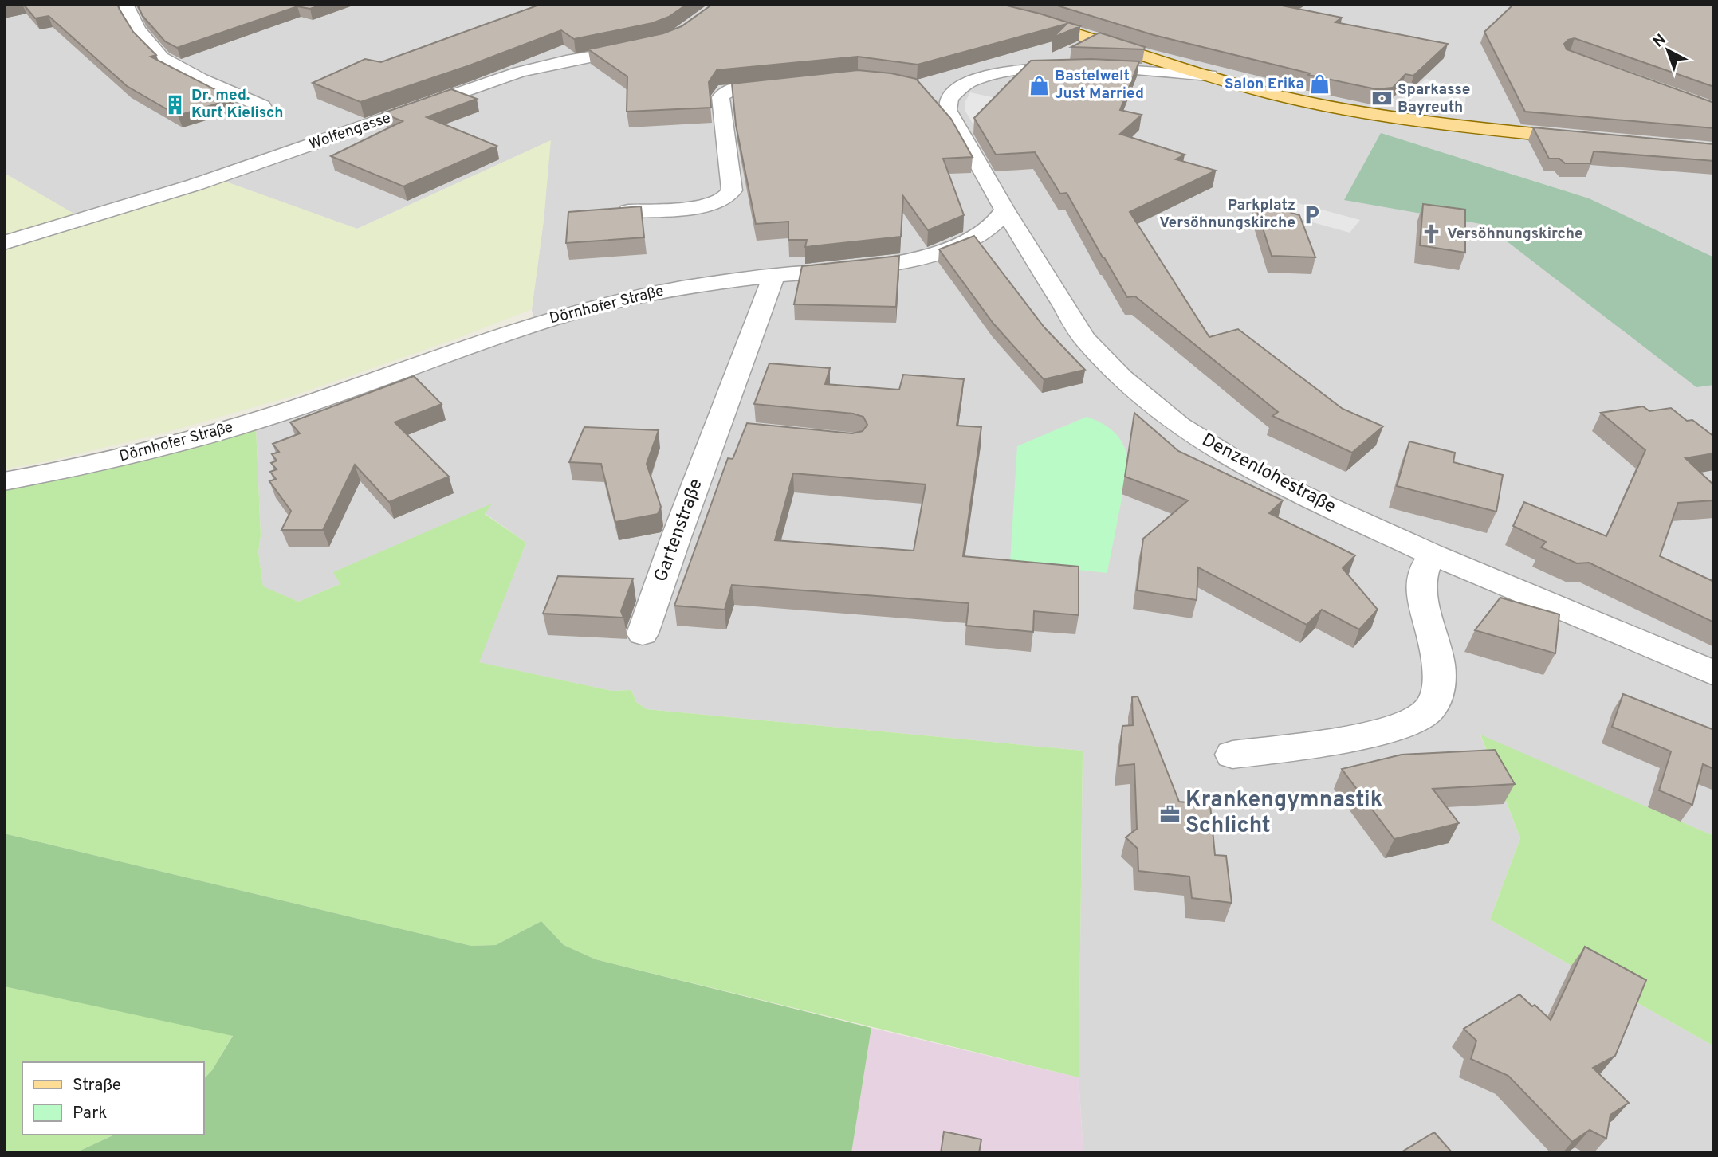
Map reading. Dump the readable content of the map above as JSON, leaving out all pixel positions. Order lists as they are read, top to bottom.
{
  "streets": {
    "street": [
      "Wolfengasse",
      "Dörnhofer Straße",
      "Denzenlohestraße",
      "Gartenstraße"
    ]
  },
  "crossings": [
    ["Dörnhofer Straße", "Denzenlohestraße"],
    ["Dörnhofer Straße", "Gartenstraße"]
  ],
  "places": {
    "shop": ["Salon Erika", "Bastelwelt Just Married"],
    "bank": ["Sparkasse Bayreuth"],
    "building": ["Dr. med. Kurt Kielisch"],
    "parking": ["Parkplatz Versöhnungskirche"],
    "church": ["Versöhnungskirche"],
    "office": ["Krankengymnastik Schlicht"]
  },
  "legend": ["Straße", "Park"],
  "north": "top left"
}
